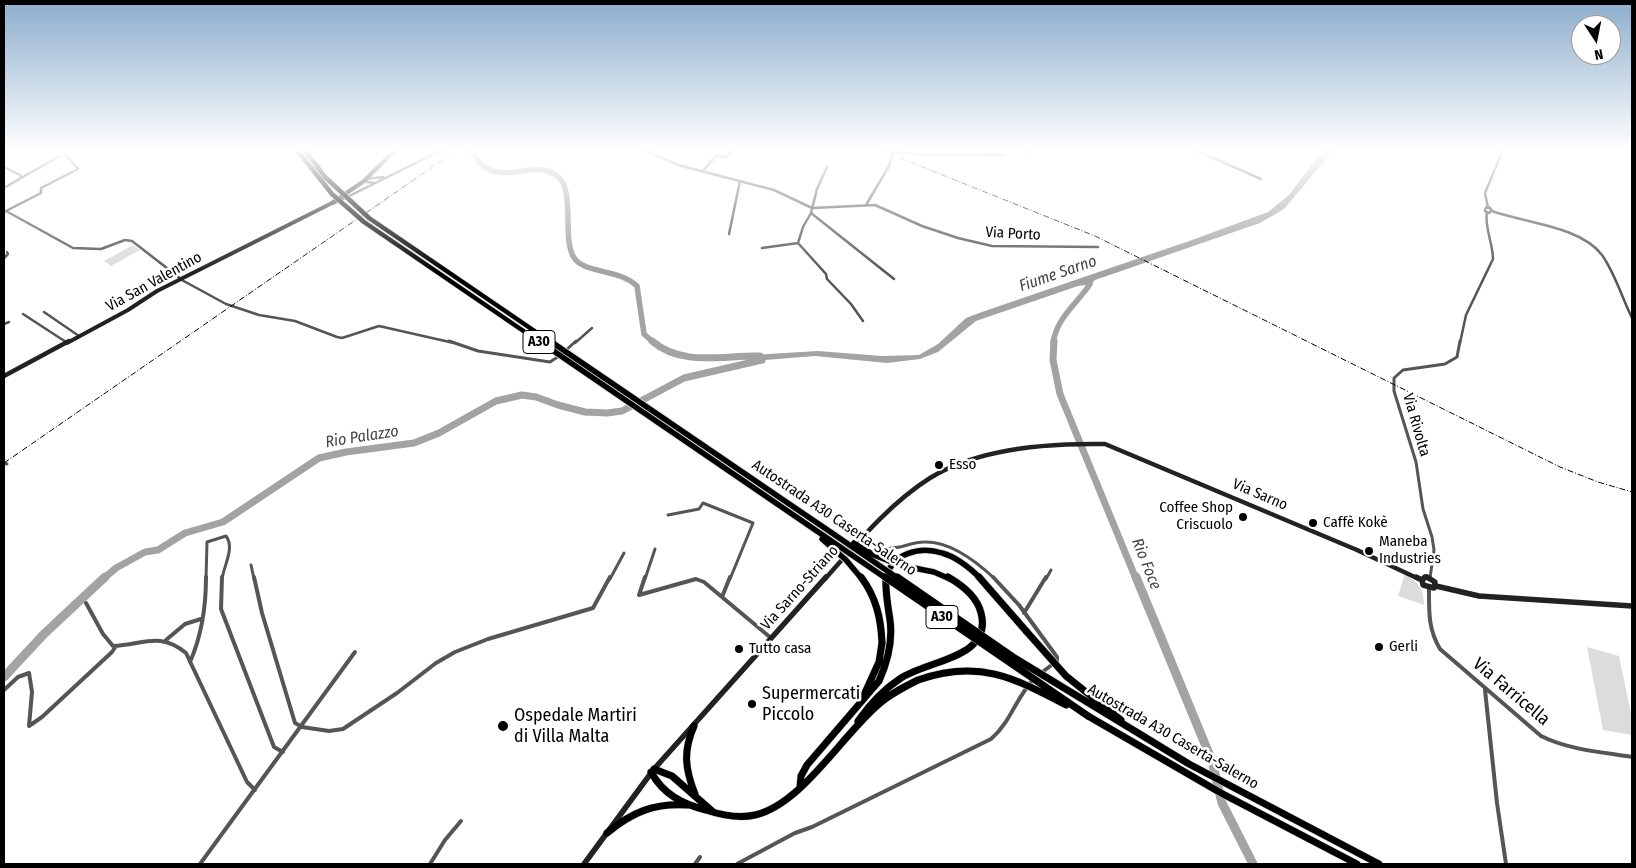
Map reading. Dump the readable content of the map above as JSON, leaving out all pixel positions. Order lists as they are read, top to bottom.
{
  "streets": {
    "highway": ["A30", "Autostrada A30 Caserta-Salerno"],
    "main road": ["Via San Valentino", "Via Sarno", "Via Sarno-Striano"],
    "street": ["Via Porto", "Via Rivolta", "Via Farricella"]
  },
  "crossings": [
    ["Via Sarno", "Via Sarno-Striano"]
  ],
  "water": ["Fiume Sarno", "Rio Palazzo", "Rio Foce"],
  "places": [
    "Esso",
    "Coffee Shop Criscuolo",
    "Caffè Kokè",
    "Maneba Industries",
    "Gerli",
    "Tutto casa",
    "Supermercati Piccolo",
    "Ospedale Martiri di Villa Malta"
  ],
  "north": "bottom"
}
